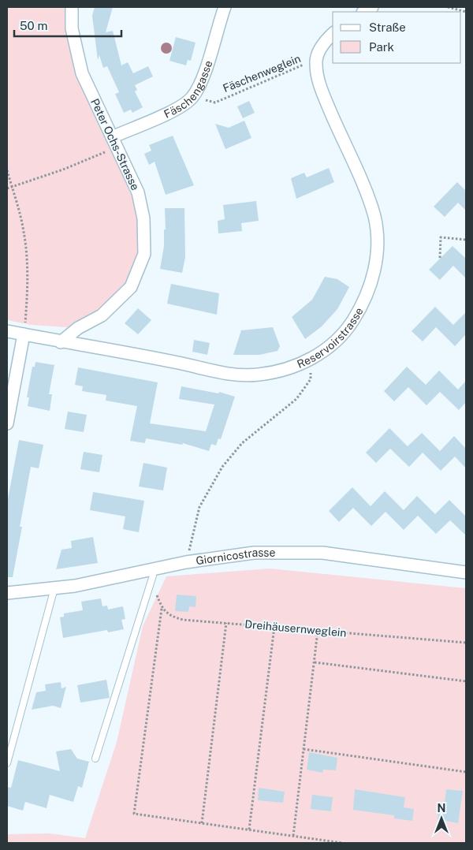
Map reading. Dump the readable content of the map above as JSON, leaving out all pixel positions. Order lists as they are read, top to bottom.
{
  "streets": {
    "street": [
      "Fäschengasse",
      "Peter Ochs-Strasse",
      "Reservoirstrasse",
      "Giornicostrasse"
    ],
    "path": ["Fäschenweglein", "Dreihäusernweglein"]
  },
  "crossings": [
    ["Fäschenweglein", "Fäschengasse"],
    ["Fäschenweglein", "Reservoirstrasse"],
    ["Fäschengasse", "Peter Ochs-Strasse"],
    ["Peter Ochs-Strasse", "Reservoirstrasse"]
  ],
  "legend": ["Straße", "Park"],
  "scale_bar": "50 m",
  "north": "top"
}
